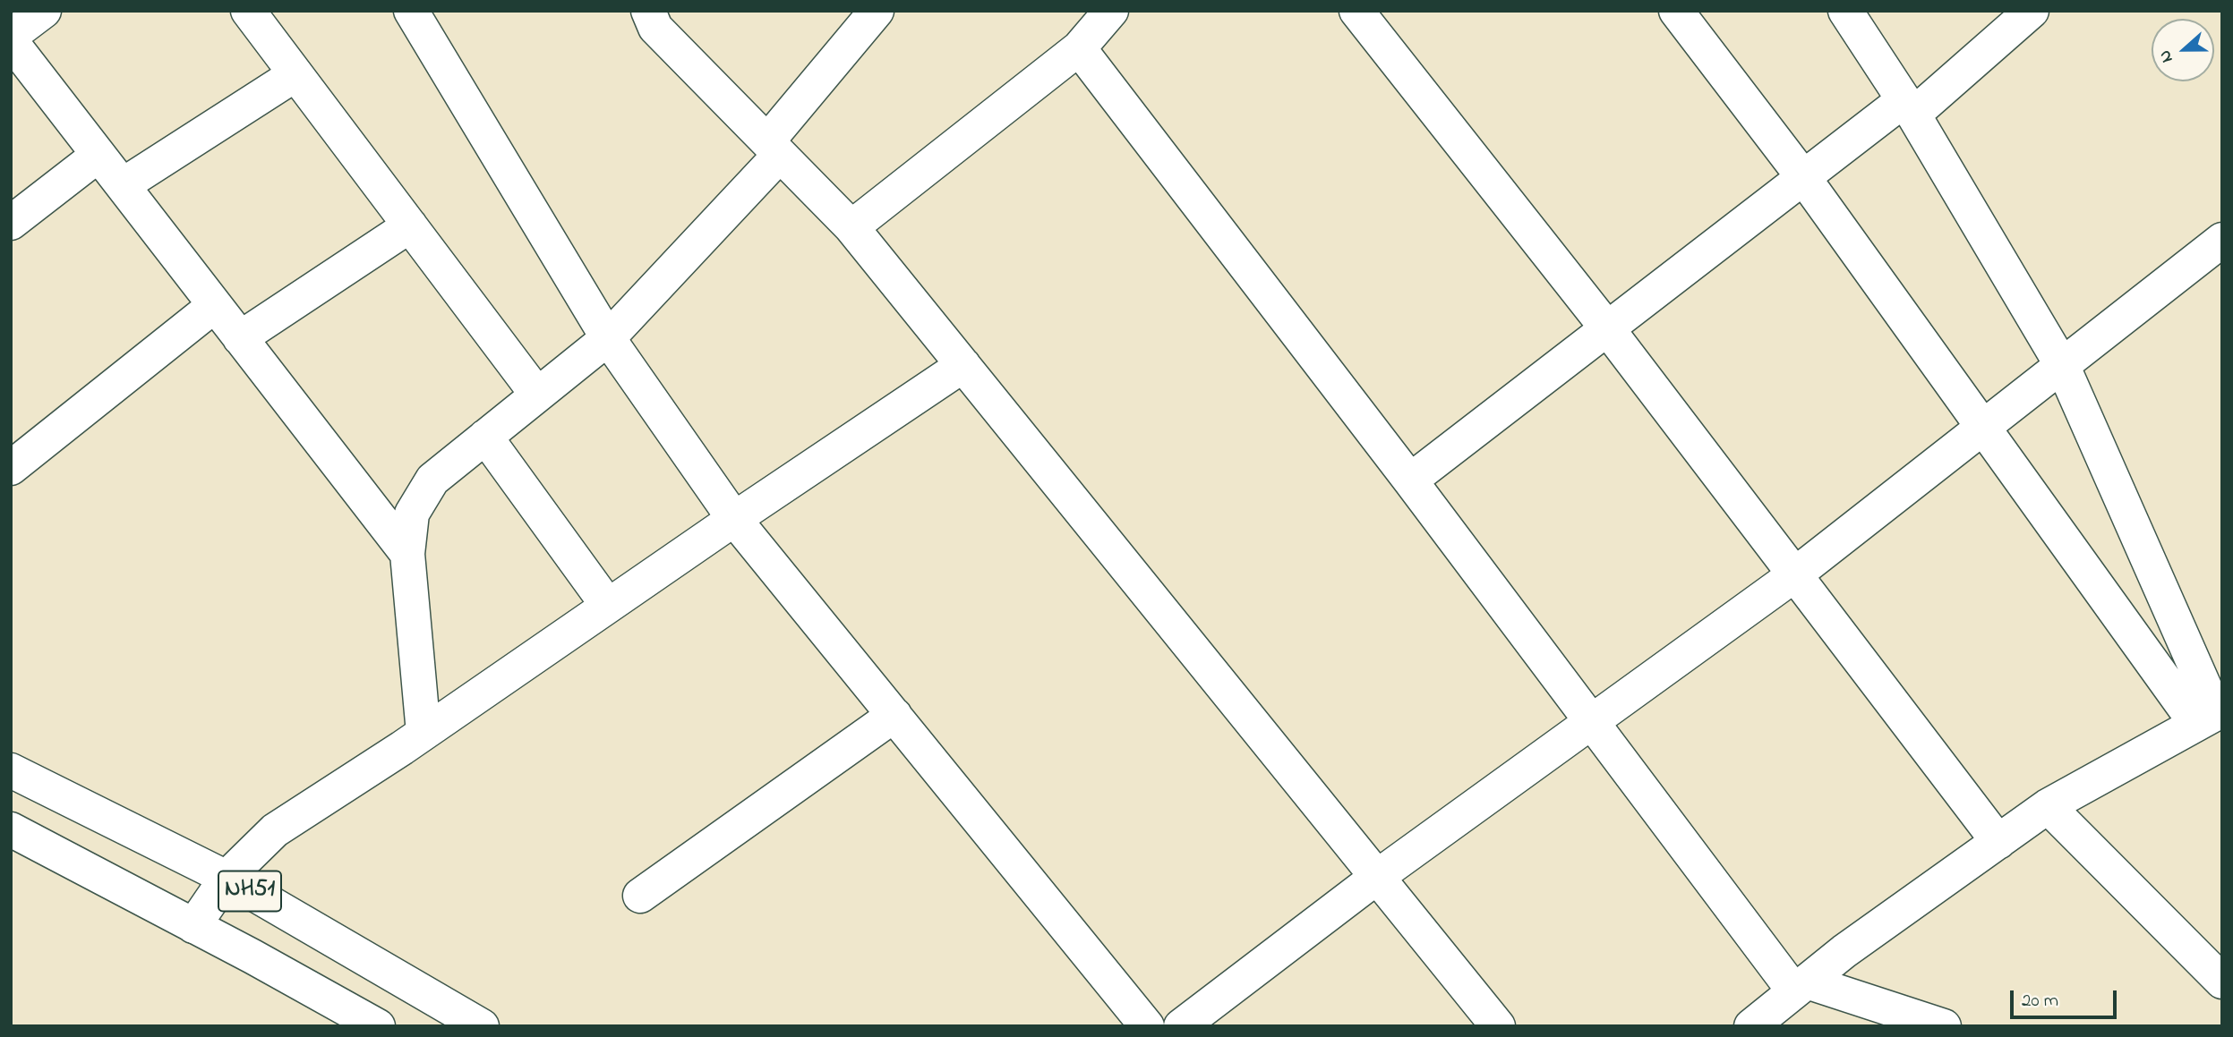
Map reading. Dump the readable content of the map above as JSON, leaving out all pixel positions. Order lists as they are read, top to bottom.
{
  "streets": {
    "main road": ["NH51"]
  },
  "scale_bar": "20 m",
  "north": "left"
}
